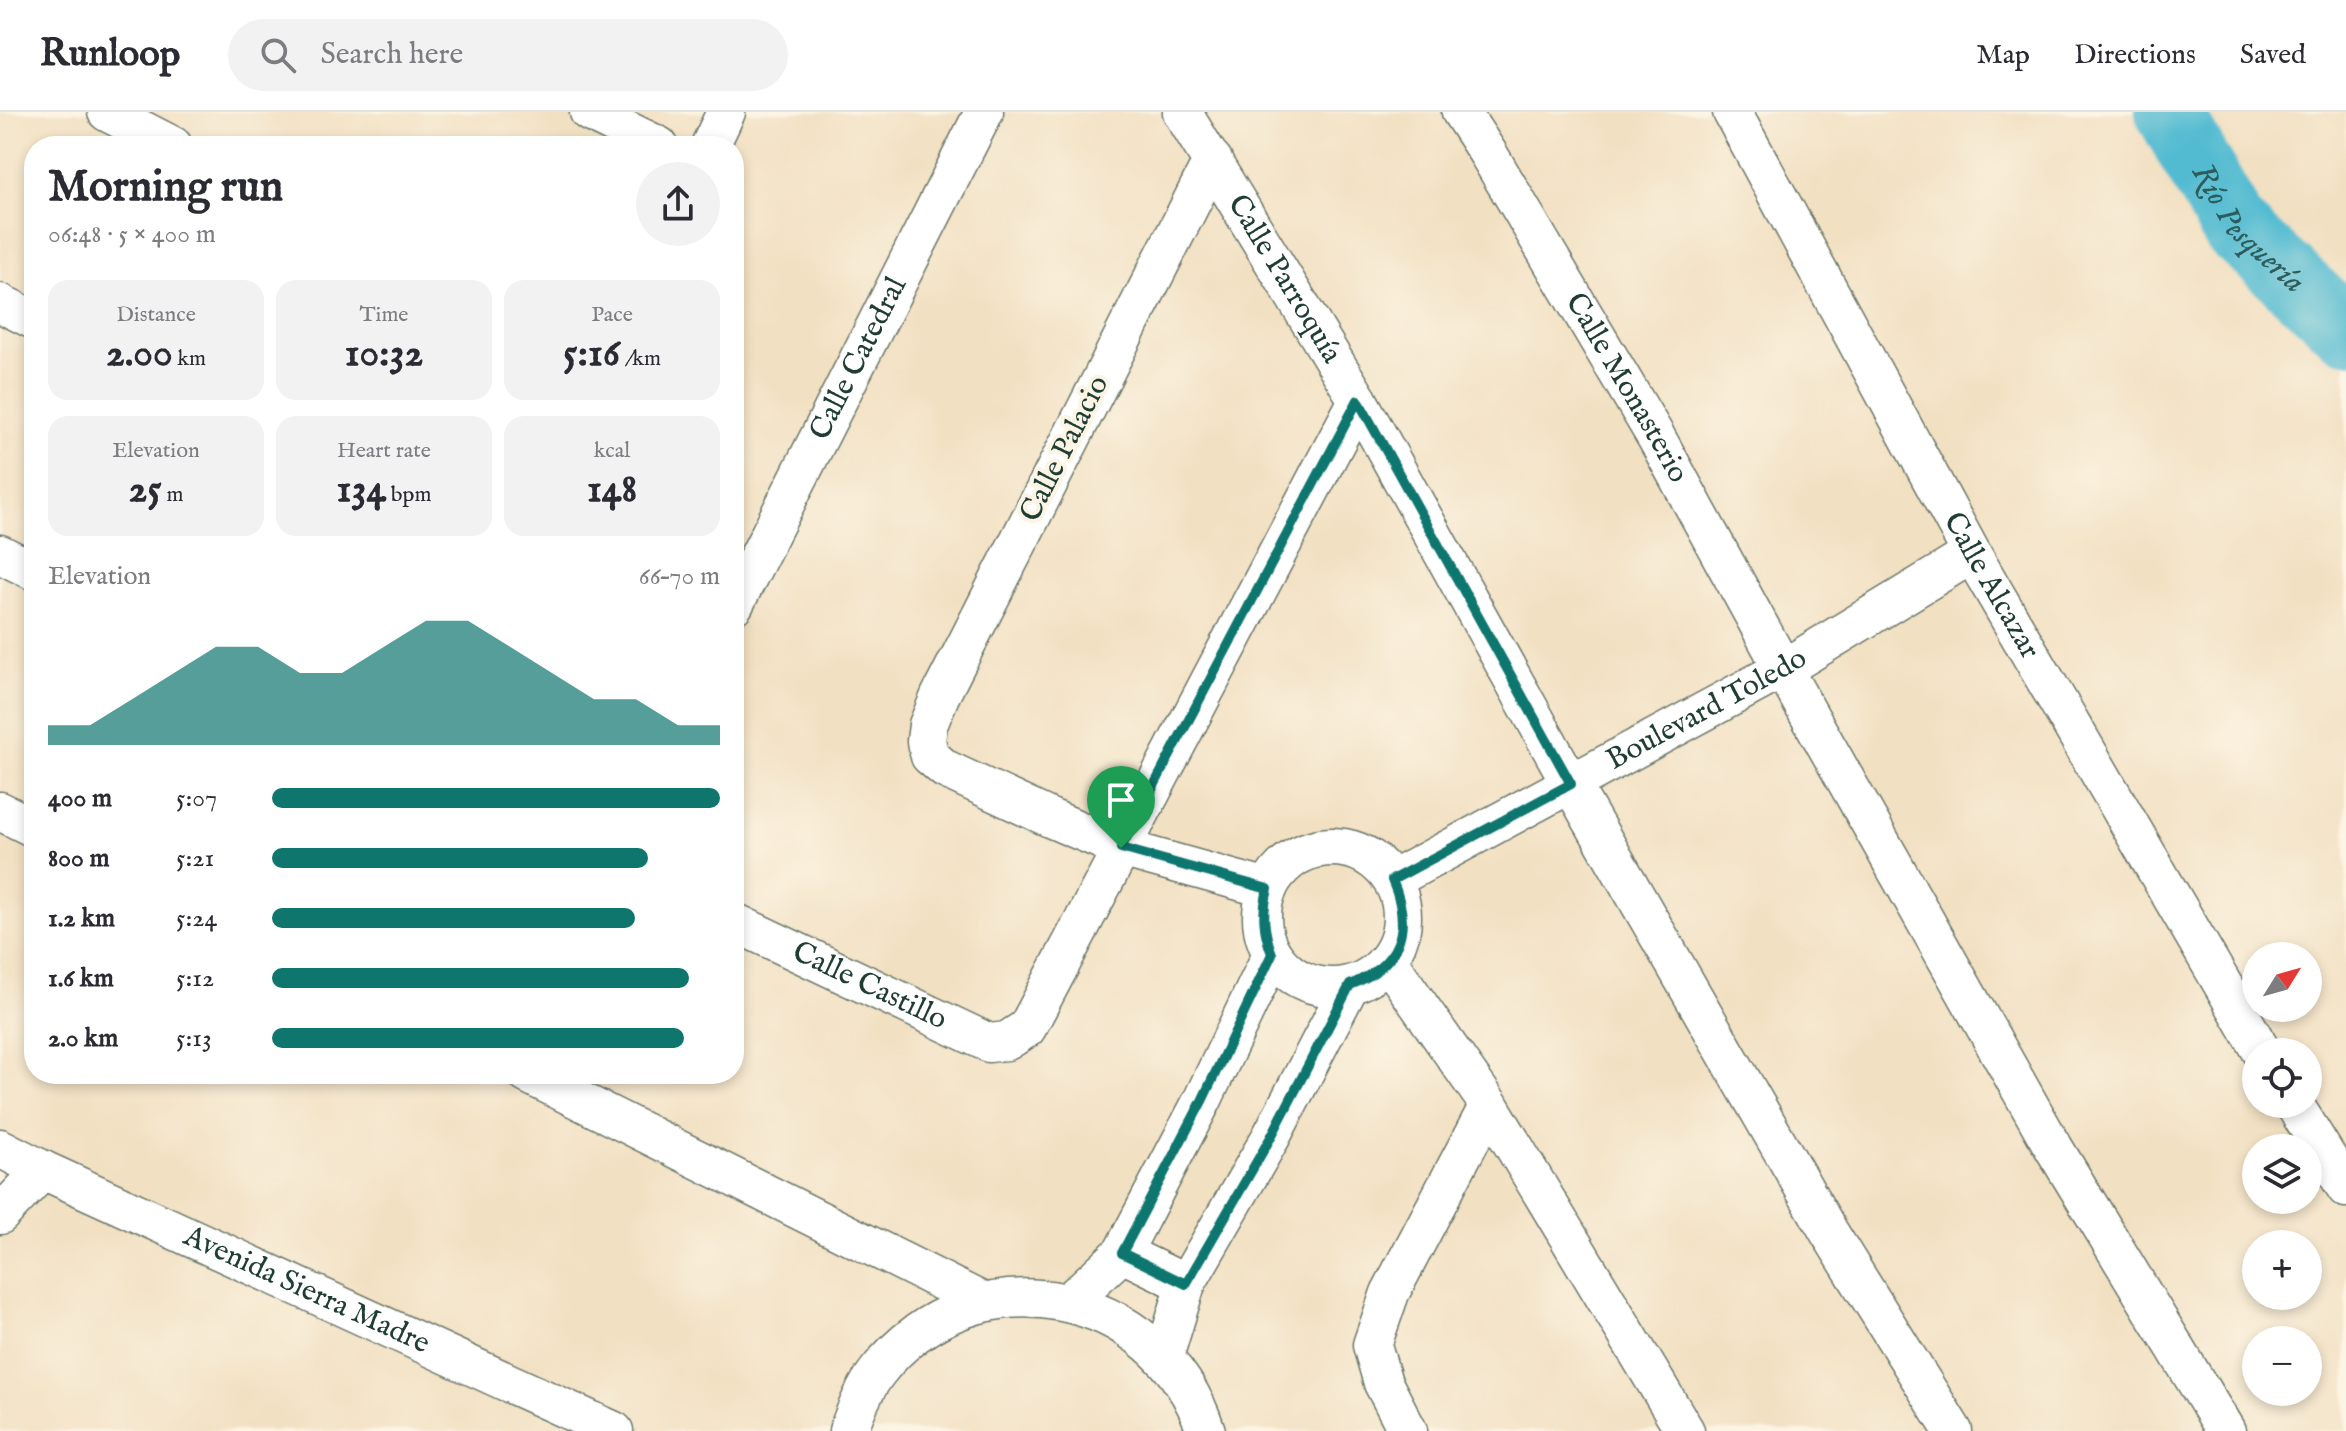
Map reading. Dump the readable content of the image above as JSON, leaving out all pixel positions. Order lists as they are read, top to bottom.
{
  "streets": {
    "street": [
      "Calle Parroquía",
      "Calle Catedral",
      "Calle Monasterio",
      "Calle Palacio",
      "Calle Alcazar",
      "Boulevard Toledo",
      "Calle Castillo",
      "Avenida Sierra Madre"
    ]
  },
  "crossings": [
    ["Calle Parroquía", "Calle Palacio"],
    ["Calle Parroquía", "Boulevard Toledo"],
    ["Calle Monasterio", "Boulevard Toledo"],
    ["Calle Palacio", "Calle Castillo"],
    ["Calle Alcazar", "Boulevard Toledo"]
  ],
  "water": ["Río Pesquería"],
  "north": "top right",
  "page": {
    "header": "Runloop",
    "search": "Search here",
    "nav": ["Map", "Directions", "Saved"],
    "heading": ["Morning run", "06:48 · 5 × 400 m"],
    "stats": [
      ["Distance", "2.00 km"],
      ["Time", "10:32"],
      ["Pace", "5:16 /km"],
      ["Elevation", "25 m"],
      ["Heart rate", "134 bpm"],
      ["kcal", "148"]
    ],
    "chart": ["Elevation", "66–70 m"],
    "list": [
      {
        "name": "400 m",
        "note": "5:07"
      },
      {
        "name": "800 m",
        "note": "5:21"
      },
      {
        "name": "1.2 km",
        "note": "5:24"
      },
      {
        "name": "1.6 km",
        "note": "5:12"
      },
      {
        "name": "2.0 km",
        "note": "5:13"
      }
    ],
    "map_buttons": ["+", "−"]
  }
}
